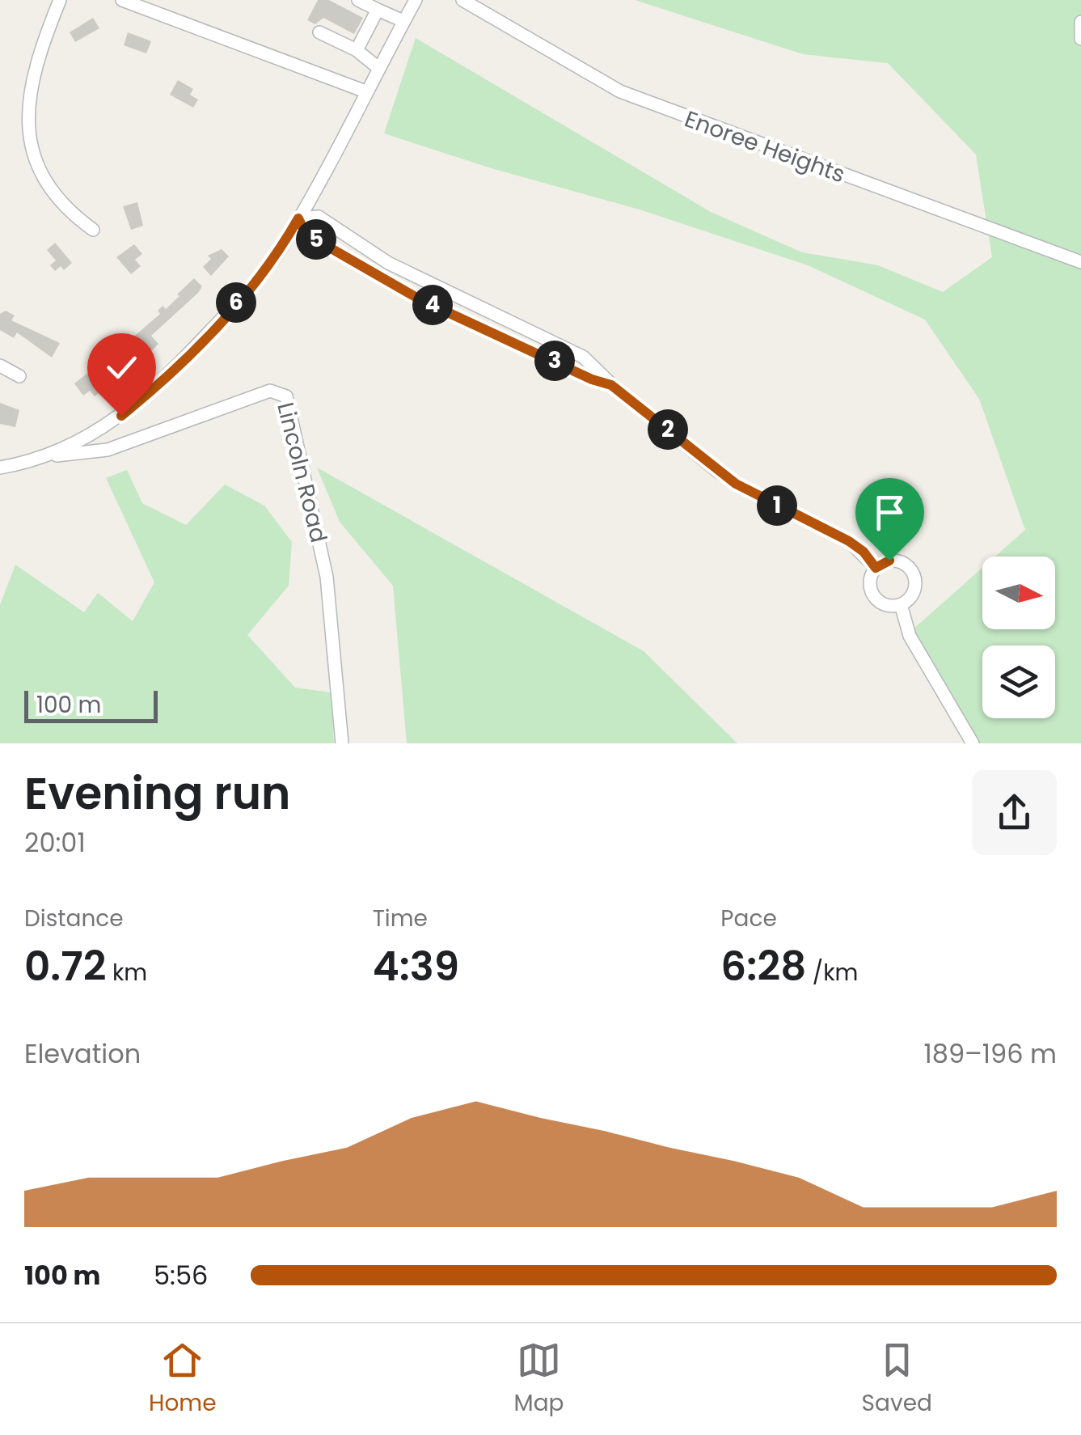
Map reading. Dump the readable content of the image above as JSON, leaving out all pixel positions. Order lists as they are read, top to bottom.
{
  "streets": {
    "street": ["Enoree Heights", "Lincoln Road"]
  },
  "scale_bar": "100 m",
  "north": "right",
  "page": {
    "pins": [
      "5",
      "6",
      "4",
      "3",
      "2",
      "1"
    ],
    "scale": "100 m",
    "heading": ["Evening run", "20:01"],
    "stats": [
      ["Distance", "0.72 km"],
      ["Time", "4:39"],
      ["Pace", "6:28 /km"]
    ],
    "chart": ["Elevation", "189–196 m"],
    "list": [
      {
        "name": "100 m",
        "note": "5:56"
      }
    ],
    "tabs": ["Home", "Map", "Saved"]
  }
}
